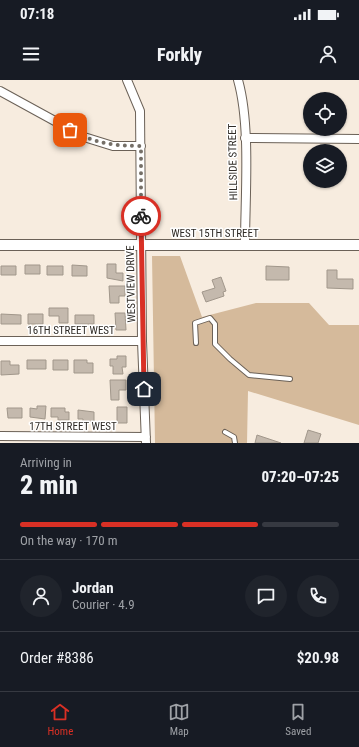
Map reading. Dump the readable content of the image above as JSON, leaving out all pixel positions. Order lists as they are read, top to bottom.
{
  "streets": {
    "street": [
      "HILLSIDE STREET",
      "WEST 15TH STREET",
      "WESTVIEW DRIVE",
      "16TH STREET WEST",
      "17TH STREET WEST"
    ]
  },
  "crossings": [
    ["HILLSIDE STREET", "WEST 15TH STREET"],
    ["WEST 15TH STREET", "WESTVIEW DRIVE"],
    ["WESTVIEW DRIVE", "16TH STREET WEST"],
    ["WESTVIEW DRIVE", "17TH STREET WEST"]
  ],
  "page": {
    "status": "07:18",
    "header": "Forkly",
    "heading": ["2 min", "Arriving in", "07:20–07:25"],
    "panel": [
      "Jordan",
      "Courier · 4.9",
      "Order #8386",
      "$20.98"
    ],
    "bar": "On the way · 170 m",
    "tabs": ["Home", "Map", "Saved"]
  }
}
